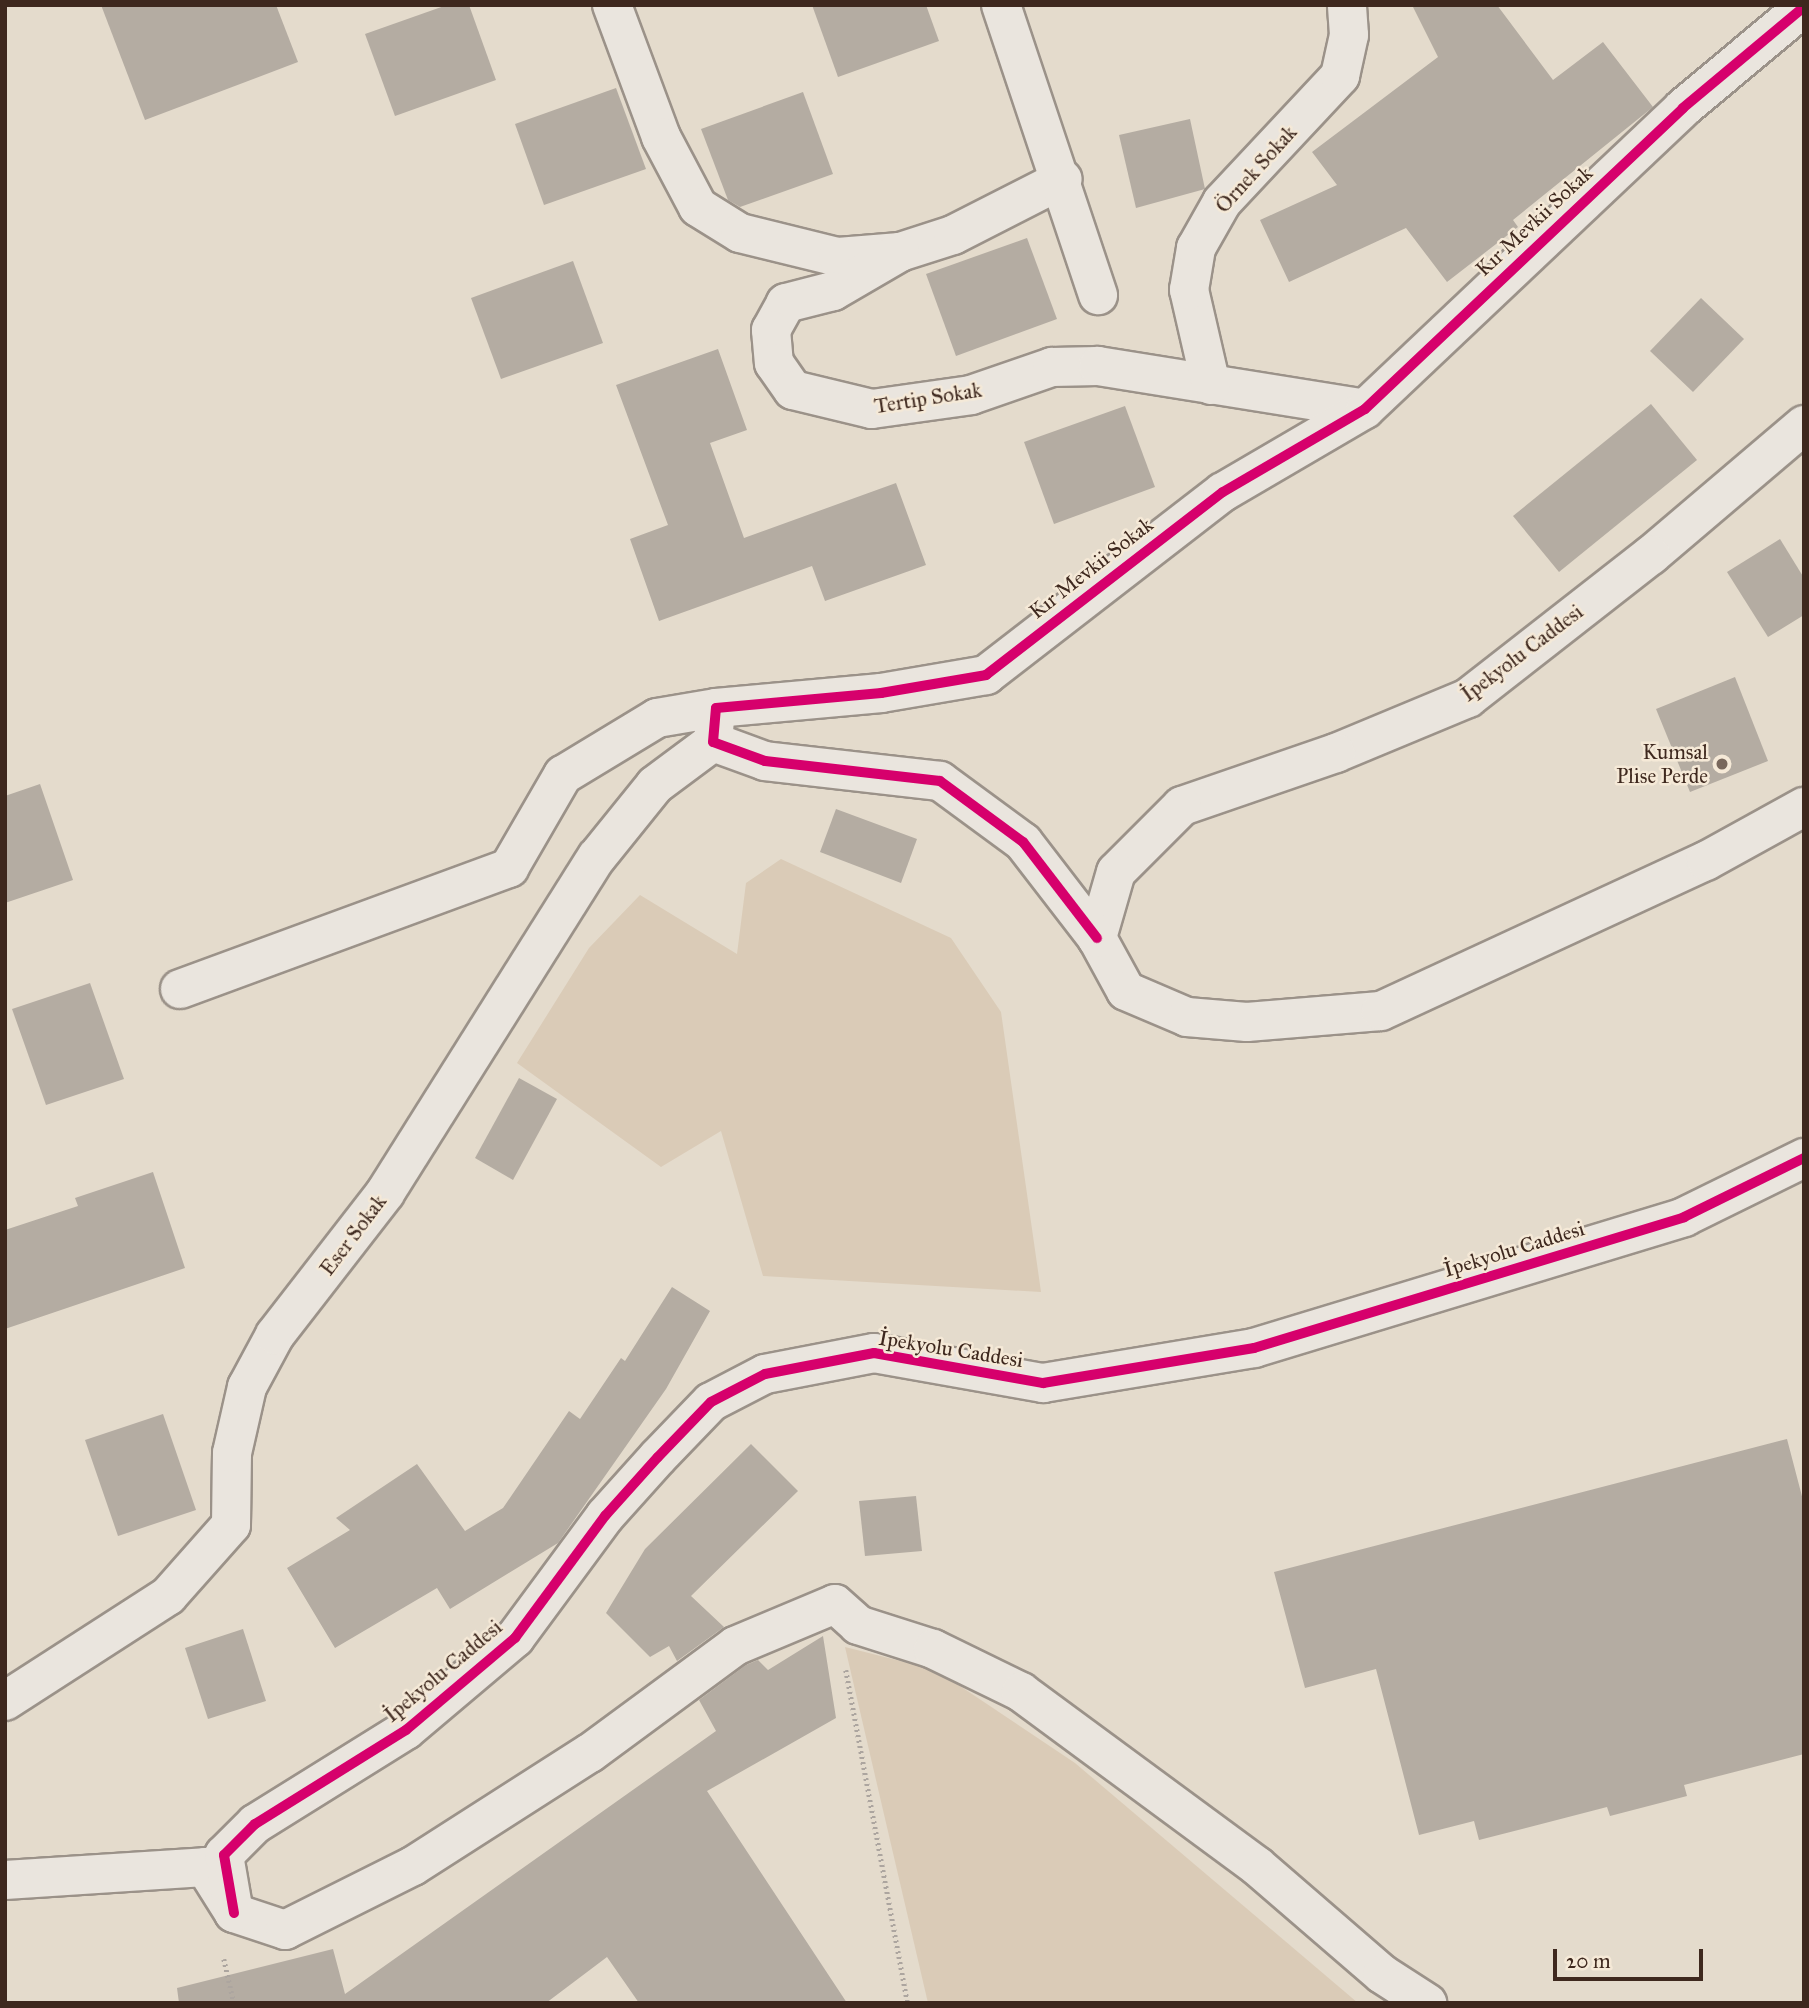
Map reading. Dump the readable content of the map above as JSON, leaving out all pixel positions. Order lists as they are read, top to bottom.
{
  "streets": {
    "street": [
      "Örnek Sokak",
      "Kır Mevkii Sokak",
      "Tertip Sokak",
      "İpekyolu Caddesi",
      "Eser Sokak"
    ]
  },
  "crossings": [
    ["Örnek Sokak", "Tertip Sokak"],
    ["Kır Mevkii Sokak", "Tertip Sokak"],
    ["Kır Mevkii Sokak", "Eser Sokak"]
  ],
  "places": ["Kumsal Plise Perde"],
  "scale_bar": "20 m"
}
